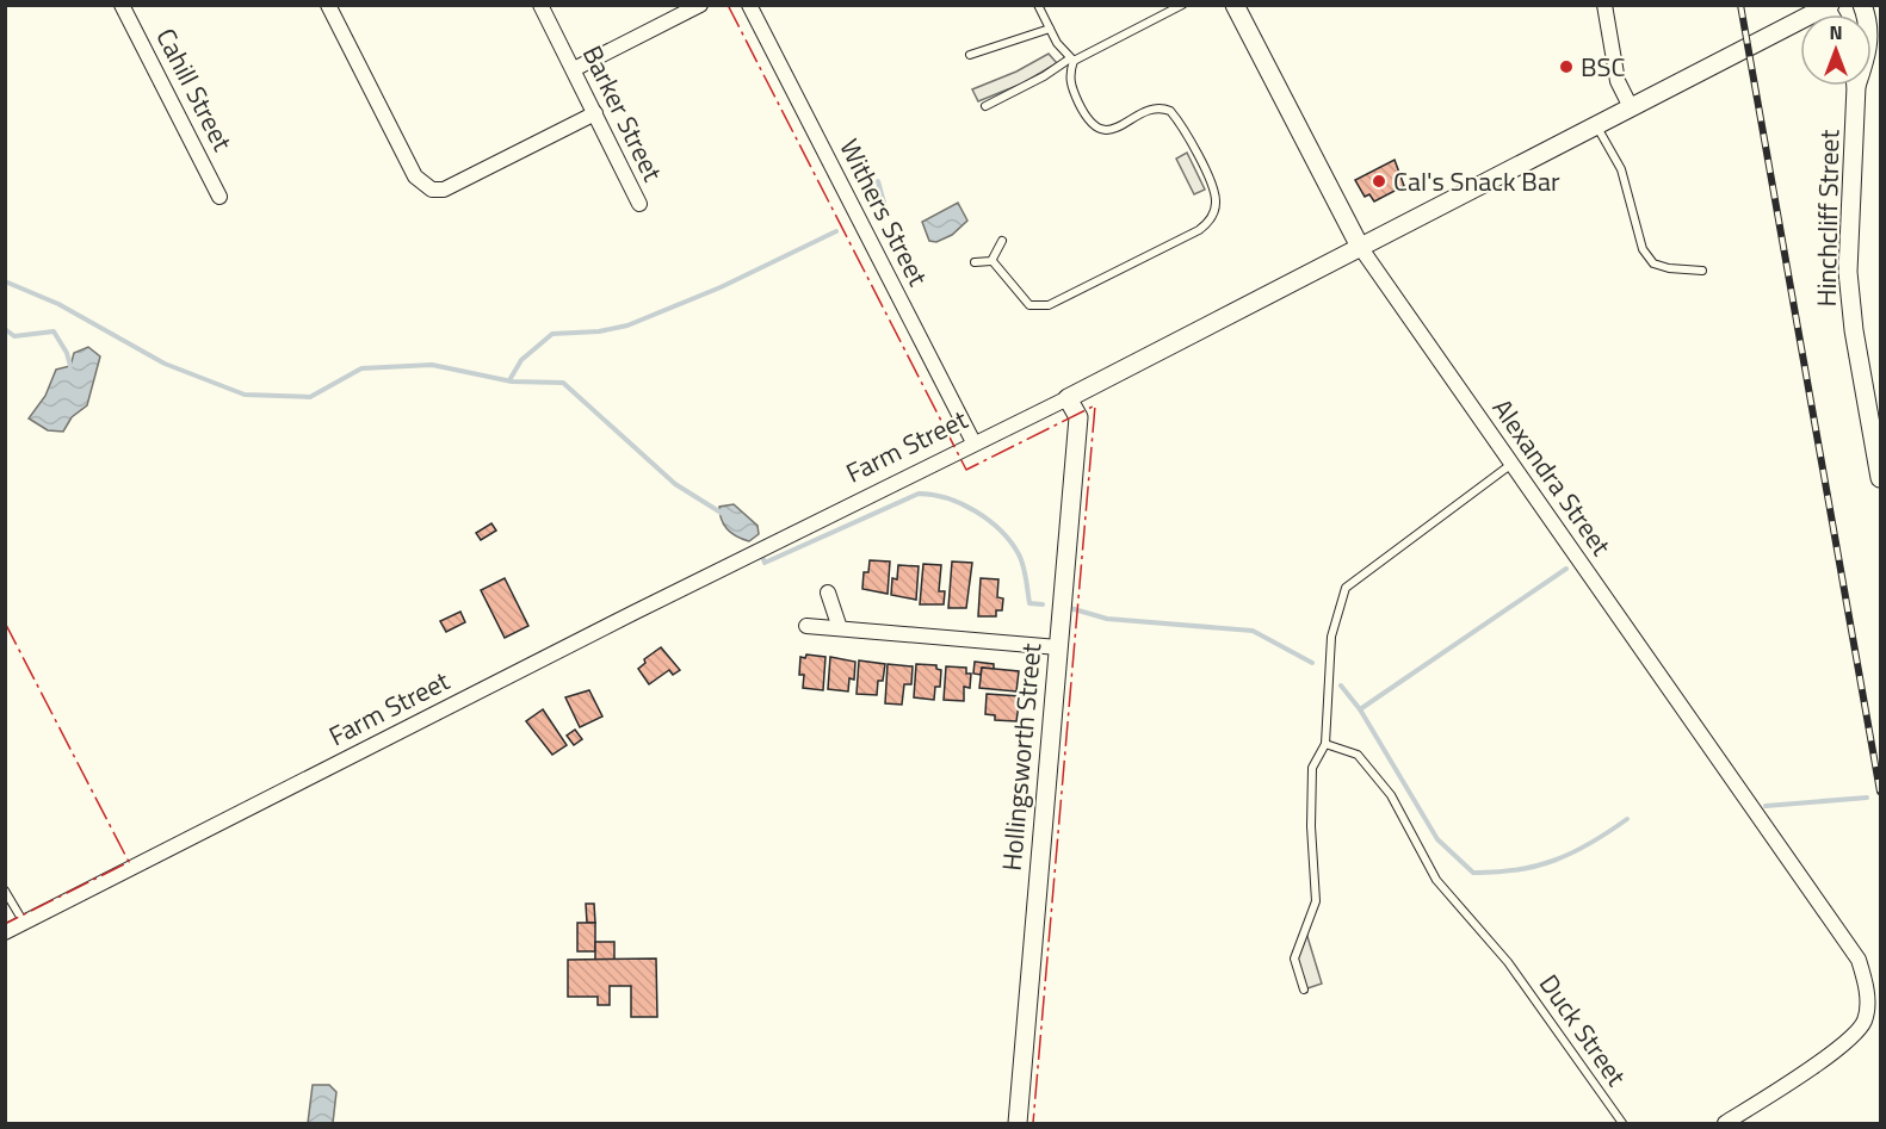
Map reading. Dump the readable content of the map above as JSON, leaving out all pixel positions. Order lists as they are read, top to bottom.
{
  "streets": {
    "street": [
      "Cahill Street",
      "Barker Street",
      "Withers Street",
      "Hinchcliff Street",
      "Farm Street",
      "Alexandra Street",
      "Hollingsworth Street"
    ],
    "lane": ["Duck Street"]
  },
  "crossings": [
    ["Withers Street", "Farm Street"],
    ["Farm Street", "Alexandra Street"],
    ["Farm Street", "Hollingsworth Street"]
  ],
  "places": ["BSC", "Cal's Snack Bar"],
  "north": "top"
}
